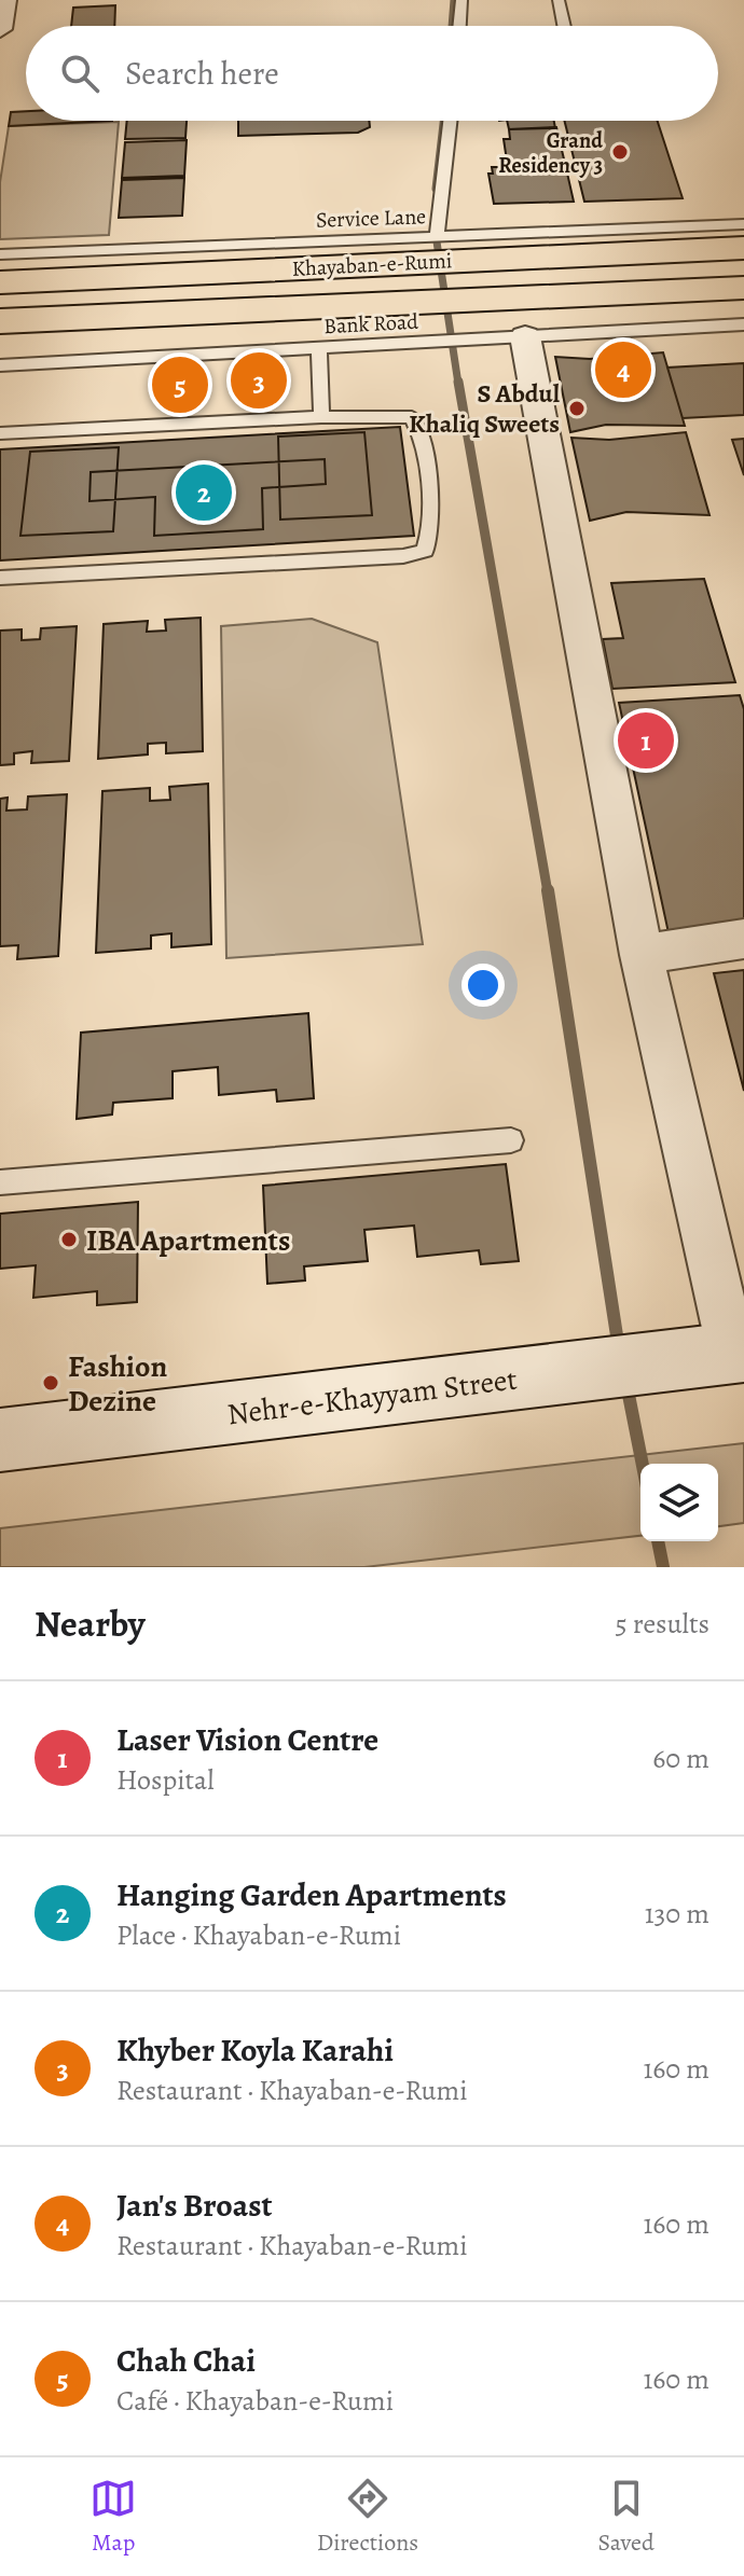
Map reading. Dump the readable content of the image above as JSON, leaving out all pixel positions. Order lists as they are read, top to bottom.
{
  "streets": {
    "main road": ["Khayaban-e-Rumi"],
    "street": ["Nehr-e-Khayyam Street"],
    "lane": ["Service Lane", "Bank Road"]
  },
  "crossings": [
    ["Service Lane", "Khayaban-e-Rumi"]
  ],
  "places": [
    "Grand Residency 3",
    "S Abdul Khaliq Sweets",
    "IBA Apartments",
    "Fashion Dezine"
  ],
  "page": {
    "search": "Search here",
    "pins": [
      "4",
      "3",
      "5",
      "2",
      "1"
    ],
    "heading": ["Nearby", "5 results"],
    "list": [
      {
        "mark": "1",
        "name": "Laser Vision Centre",
        "note": "Hospital",
        "value": "60 m"
      },
      {
        "mark": "2",
        "name": "Hanging Garden Apartments",
        "note": "Place · Khayaban-e-Rumi",
        "value": "130 m"
      },
      {
        "mark": "3",
        "name": "Khyber Koyla Karahi",
        "note": "Restaurant · Khayaban-e-Rumi",
        "value": "160 m"
      },
      {
        "mark": "4",
        "name": "Jan's Broast",
        "note": "Restaurant · Khayaban-e-Rumi",
        "value": "160 m"
      },
      {
        "mark": "5",
        "name": "Chah Chai",
        "note": "Café · Khayaban-e-Rumi",
        "value": "160 m"
      }
    ],
    "nav": ["Map", "Directions", "Saved"]
  }
}
